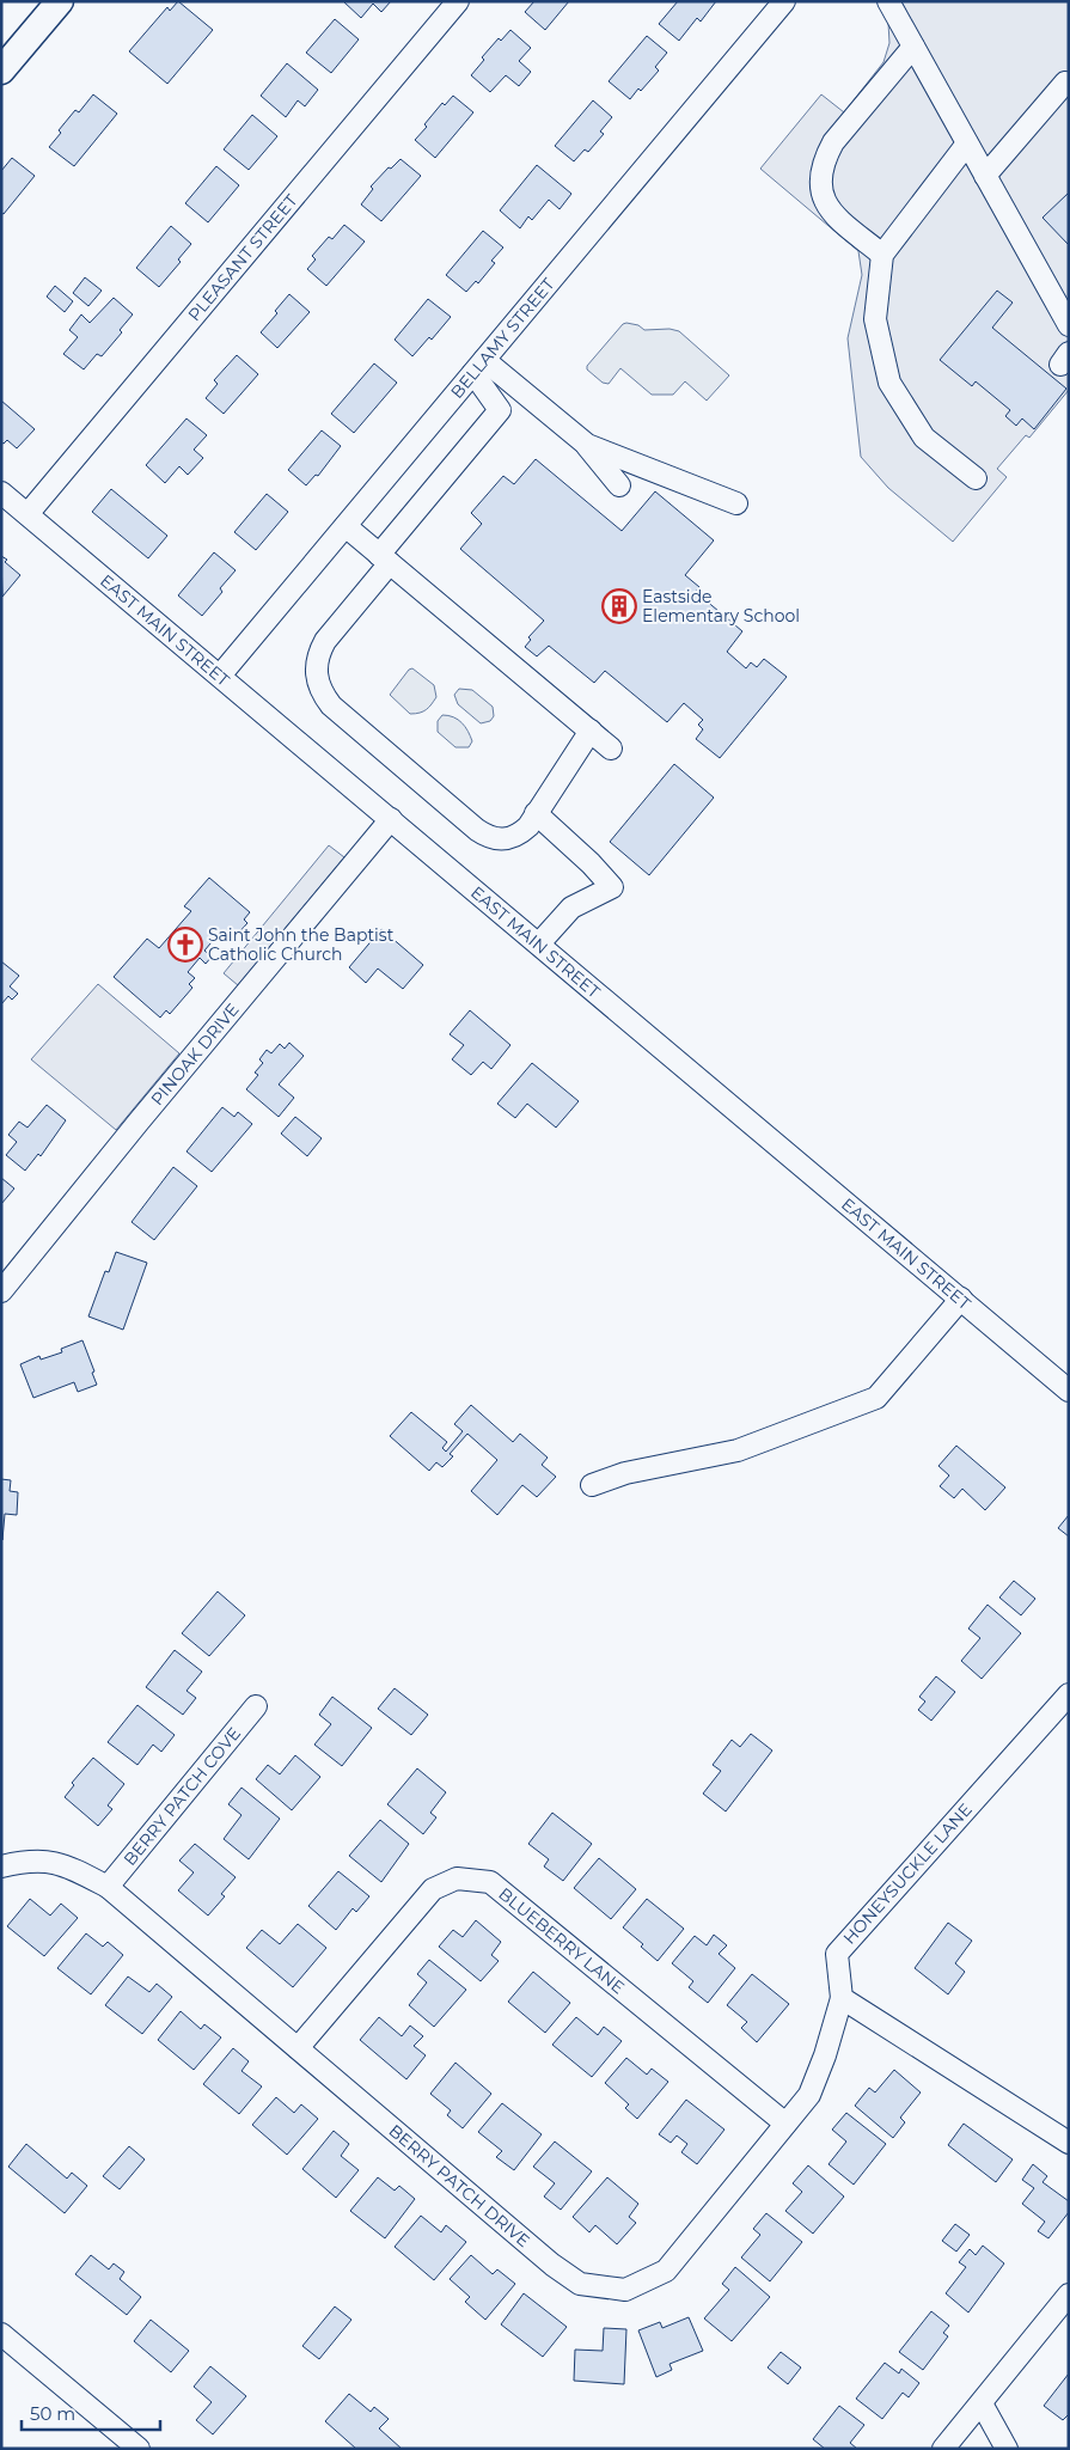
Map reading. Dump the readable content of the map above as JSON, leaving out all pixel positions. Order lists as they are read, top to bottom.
{
  "streets": {
    "street": [
      "PLEASANT STREET",
      "BELLAMY STREET",
      "EAST MAIN STREET",
      "PINOAK DRIVE",
      "BERRY PATCH COVE",
      "HONEYSUCKLE LANE",
      "BLUEBERRY LANE",
      "BERRY PATCH DRIVE"
    ]
  },
  "crossings": [
    ["PLEASANT STREET", "EAST MAIN STREET"],
    ["BELLAMY STREET", "EAST MAIN STREET"],
    ["EAST MAIN STREET", "PINOAK DRIVE"],
    ["BERRY PATCH COVE", "BERRY PATCH DRIVE"],
    ["HONEYSUCKLE LANE", "BERRY PATCH DRIVE"],
    ["BLUEBERRY LANE", "BERRY PATCH DRIVE"]
  ],
  "places": {
    "building": ["Eastside Elementary School"],
    "church": ["Saint John the Baptist Catholic Church"]
  },
  "scale_bar": "50 m"
}
